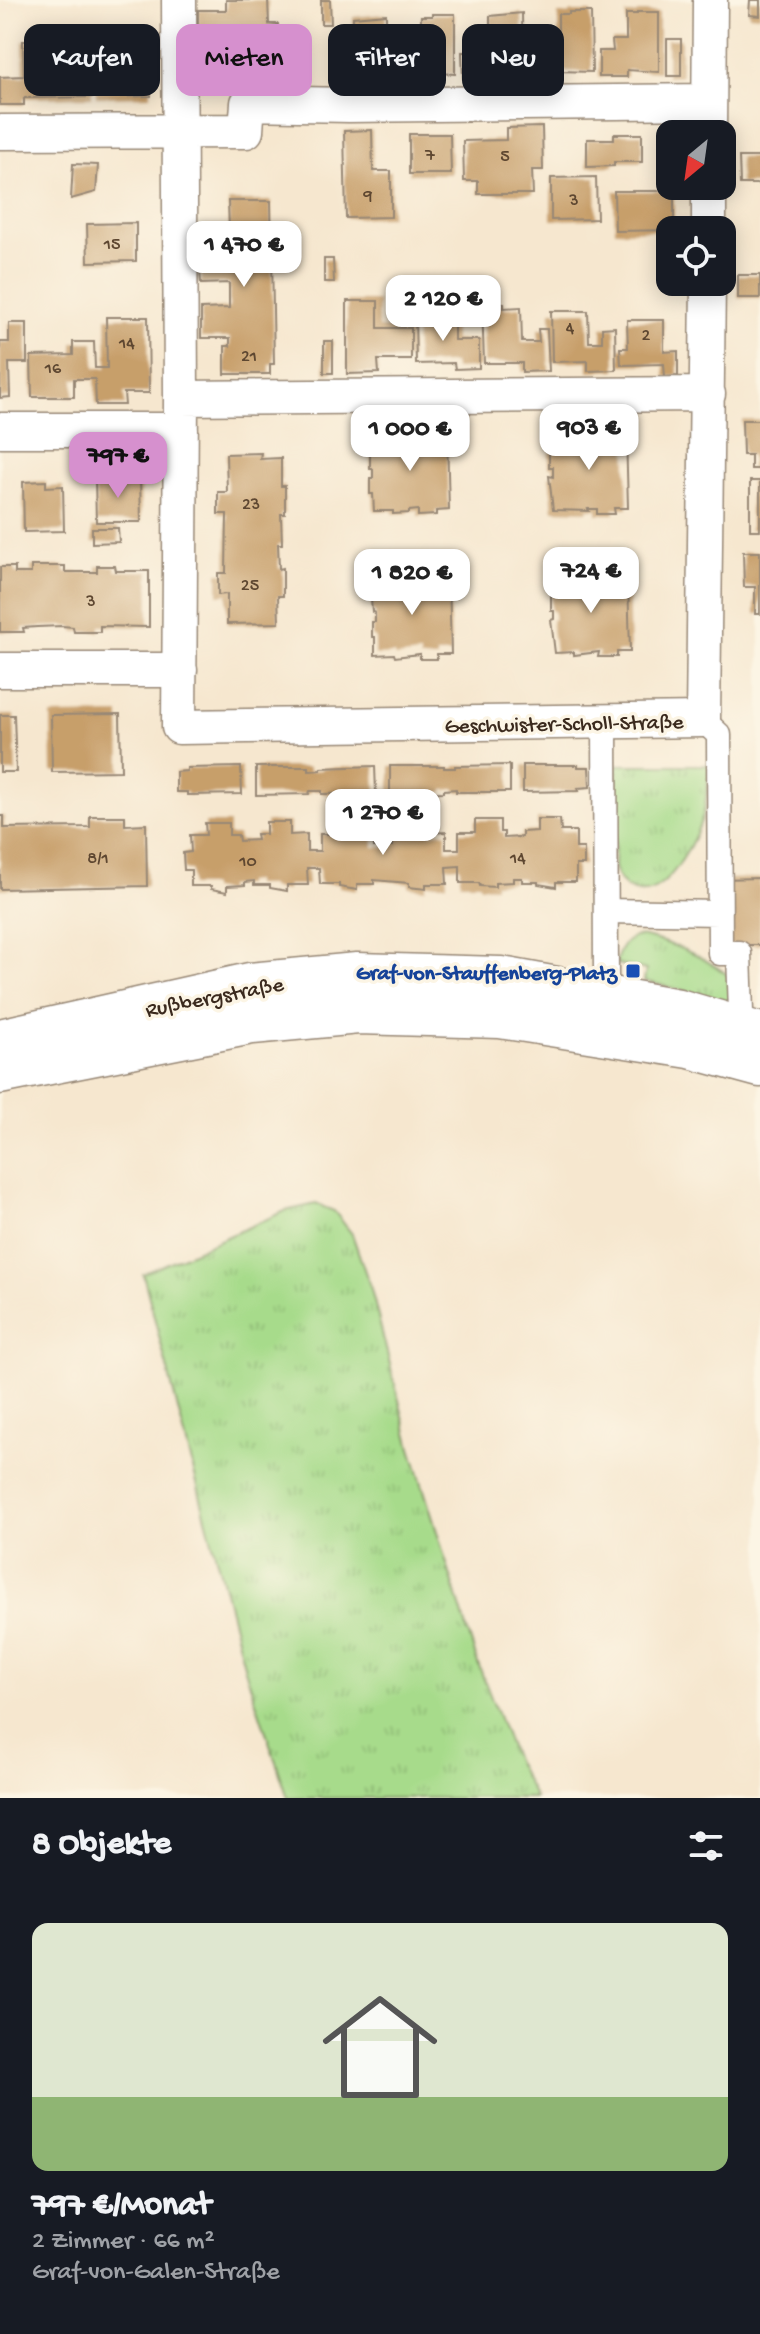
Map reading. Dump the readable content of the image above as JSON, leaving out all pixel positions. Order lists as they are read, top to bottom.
{
  "streets": {
    "street": ["Geschwister-Scholl-Straße", "Rußbergstraße"]
  },
  "places": {
    "transit": ["Graf-von-Stauffenberg-Platz"]
  },
  "house_numbers": [
    "7",
    "5",
    "9",
    "3",
    "15",
    "4",
    "2",
    "14",
    "21",
    "16",
    "23",
    "25",
    "3",
    "8/1",
    "14",
    "10"
  ],
  "north": "bottom left",
  "page": {
    "chip": [
      "Kaufen",
      "Mieten",
      "Filter",
      "Neu"
    ],
    "price": [
      "1 470 €",
      "2 120 €",
      "903 €",
      "1 000 €",
      "797 €",
      "724 €",
      "1 820 €",
      "1 270 €"
    ],
    "heading": "8 Objekte",
    "list": [
      {
        "name": "797 €/Monat",
        "note": "2 Zimmer · 66 m² · Graf-von-Galen-Straße"
      }
    ]
  }
}
